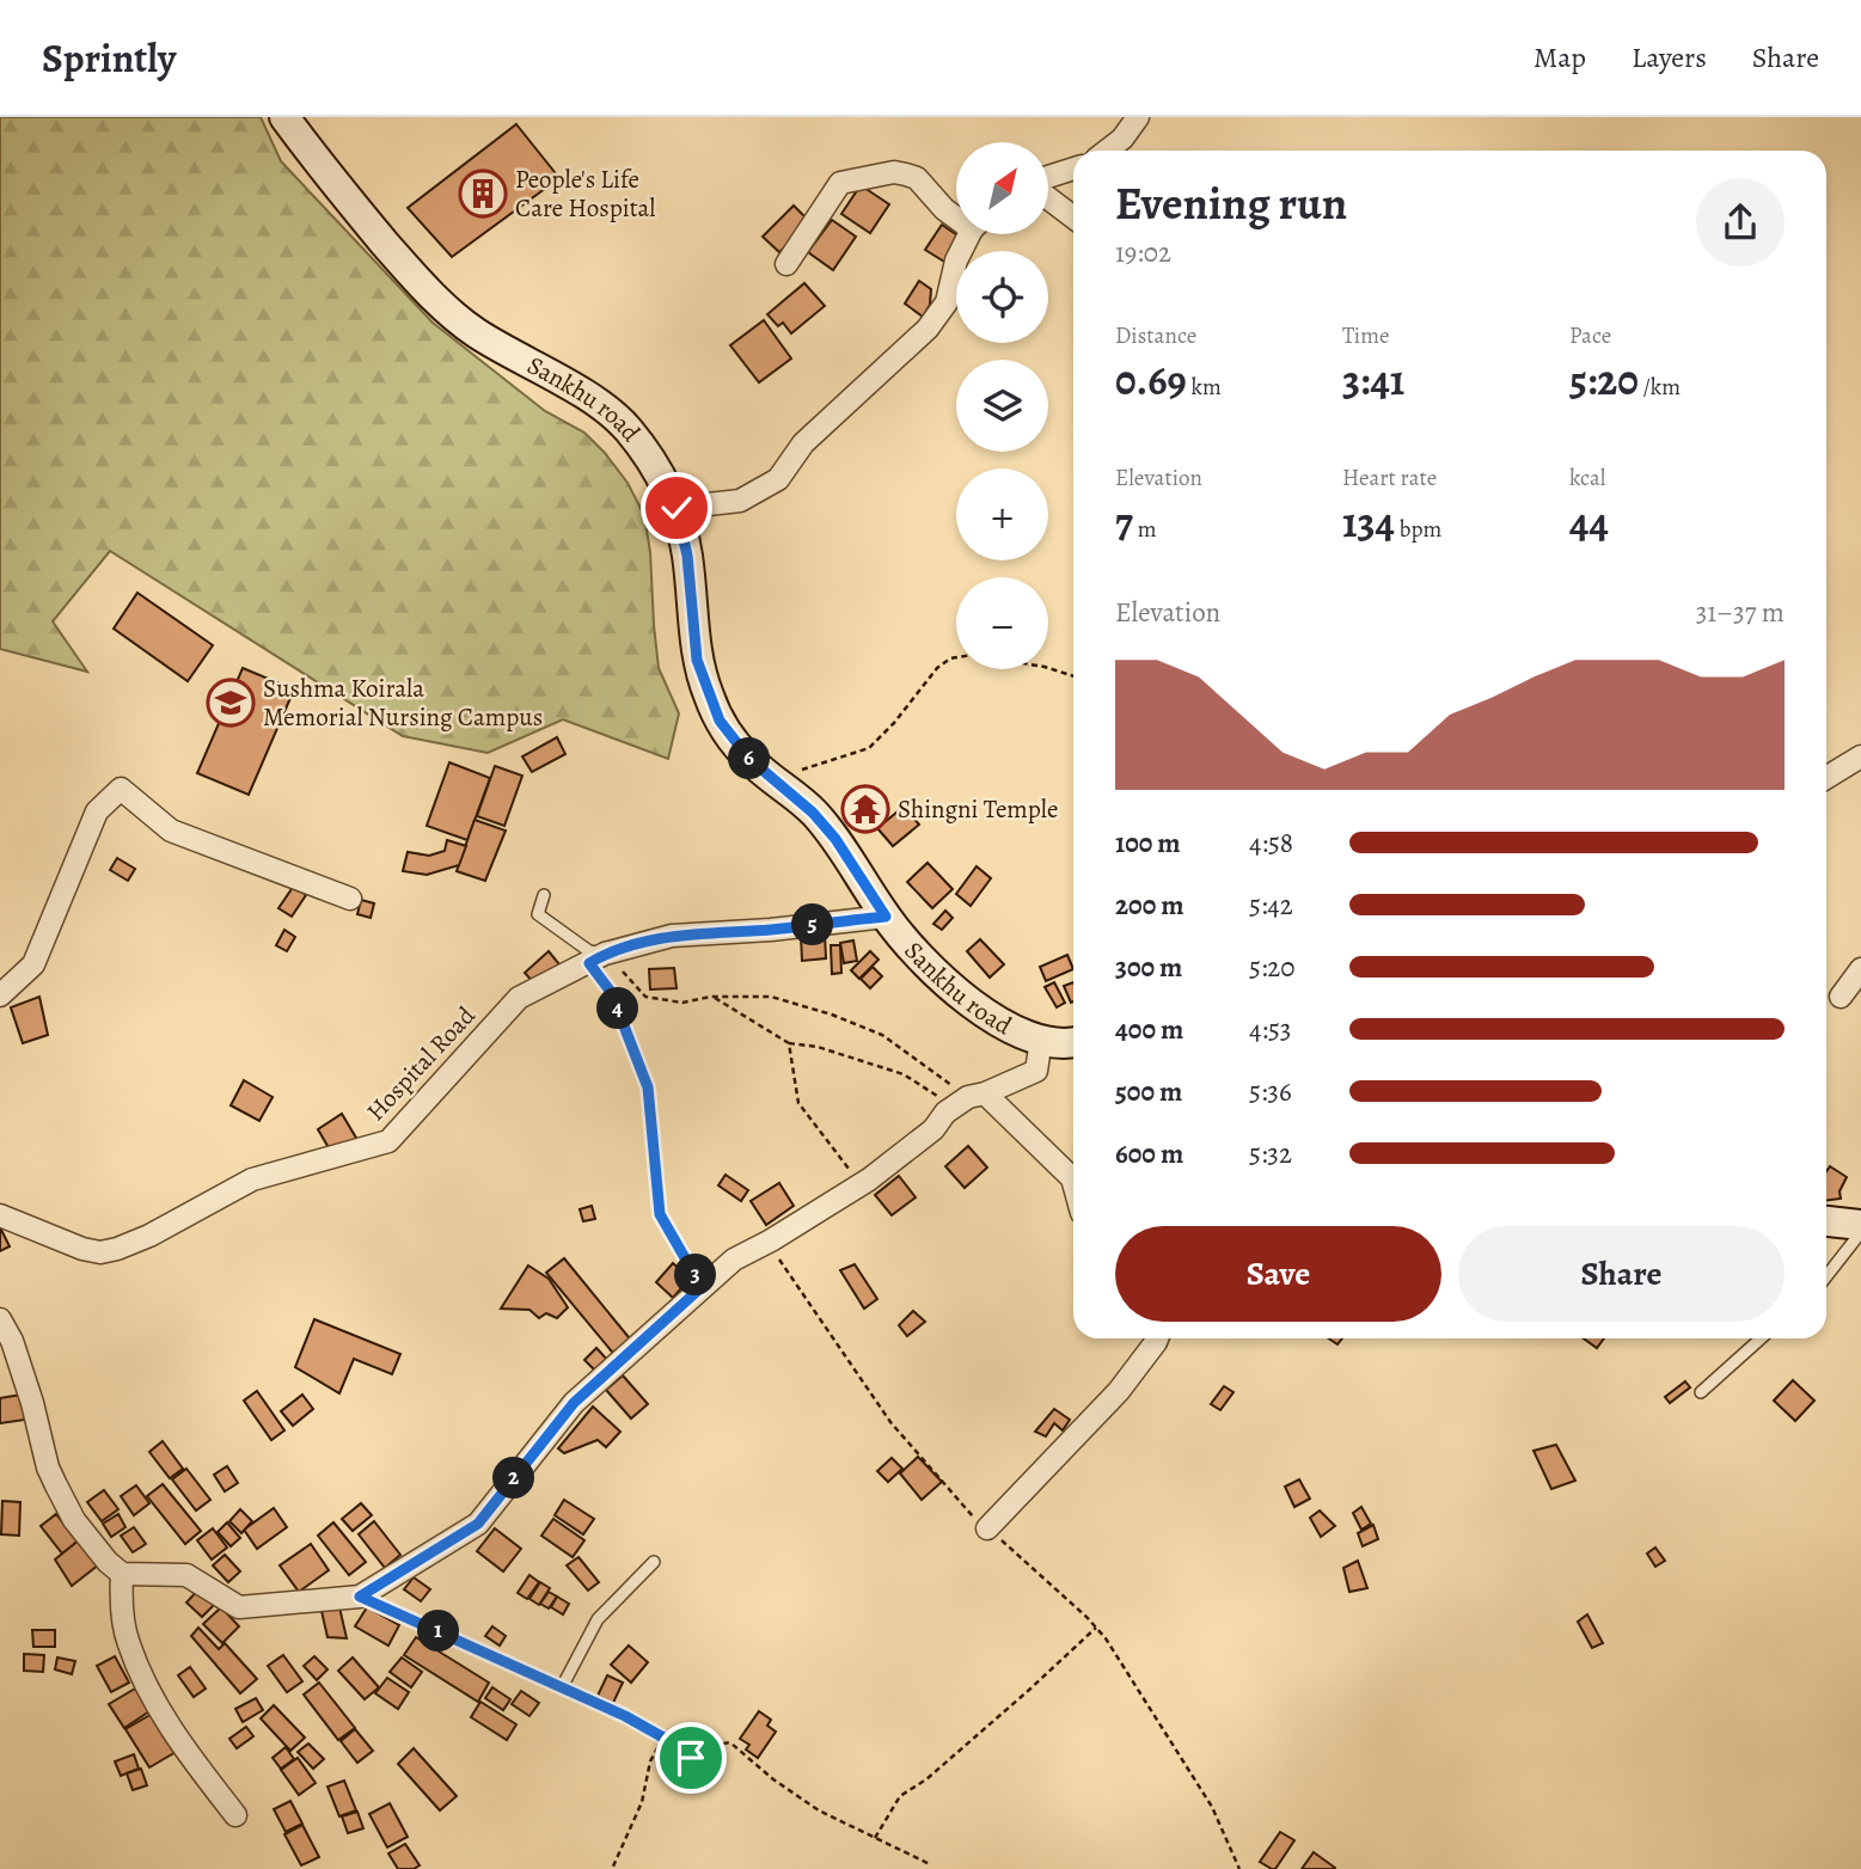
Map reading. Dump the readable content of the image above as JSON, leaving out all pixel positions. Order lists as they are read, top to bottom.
{
  "streets": {
    "main road": ["Sankhu road"],
    "street": ["Hospital Road"]
  },
  "crossings": [
    ["Sankhu road", "Hospital Road"]
  ],
  "places": {
    "building": ["People's Life Care Hospital"],
    "school or university": ["Sushma Koirala Memorial Nursing Campus"],
    "temple": ["Shingni Temple"]
  },
  "north": "top right",
  "page": {
    "header": "Sprintly",
    "nav": ["Map", "Layers", "Share"],
    "map_buttons": ["+", "−"],
    "heading": ["Evening run", "19:02"],
    "stats": [
      ["Distance", "0.69 km"],
      ["Time", "3:41"],
      ["Pace", "5:20 /km"],
      ["Elevation", "7 m"],
      ["Heart rate", "134 bpm"],
      ["kcal", "44"]
    ],
    "chart": ["Elevation", "31–37 m"],
    "pins": [
      "6",
      "5",
      "4",
      "3",
      "2",
      "1"
    ],
    "list": [
      {
        "name": "100 m",
        "note": "4:58"
      },
      {
        "name": "200 m",
        "note": "5:42"
      },
      {
        "name": "300 m",
        "note": "5:20"
      },
      {
        "name": "400 m",
        "note": "4:53"
      },
      {
        "name": "500 m",
        "note": "5:36"
      },
      {
        "name": "600 m",
        "note": "5:32"
      }
    ],
    "buttons": ["Save", "Share"]
  }
}
